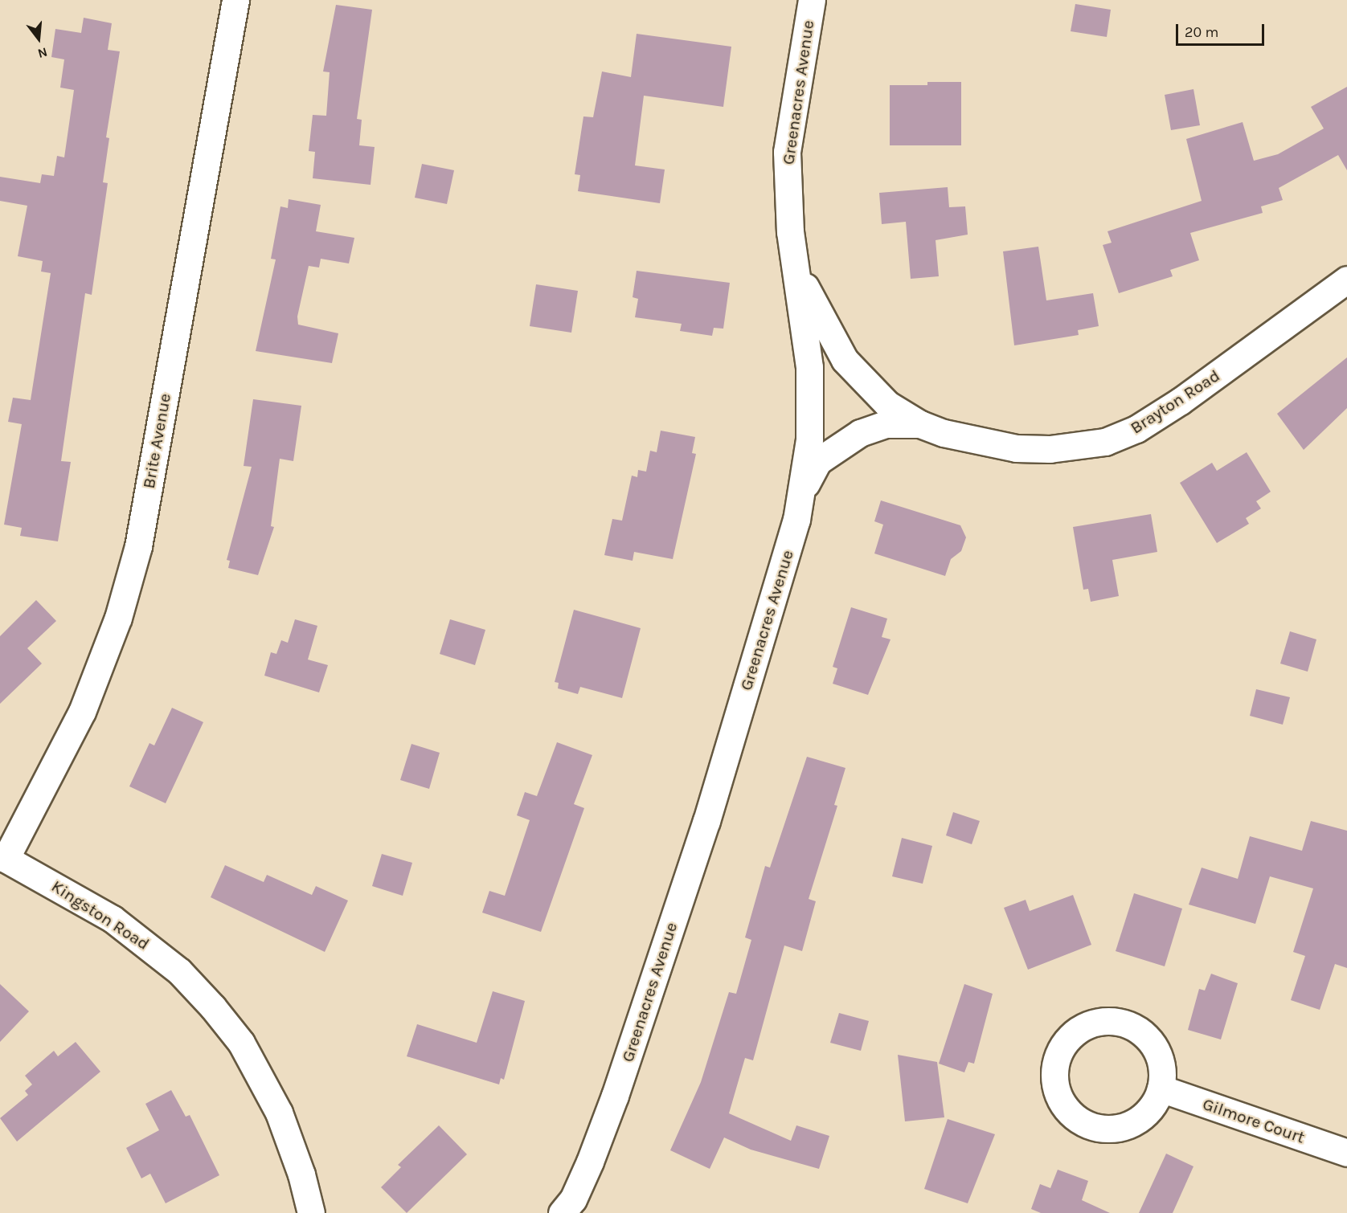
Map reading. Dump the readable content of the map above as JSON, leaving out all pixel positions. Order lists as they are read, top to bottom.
{
  "streets": {
    "street": [
      "Greenacres Avenue",
      "Brayton Road",
      "Brite Avenue",
      "Kingston Road",
      "Gilmore Court"
    ]
  },
  "crossings": [
    ["Greenacres Avenue", "Brayton Road"],
    ["Brite Avenue", "Kingston Road"]
  ],
  "scale_bar": "20 m",
  "north": "bottom"
}
